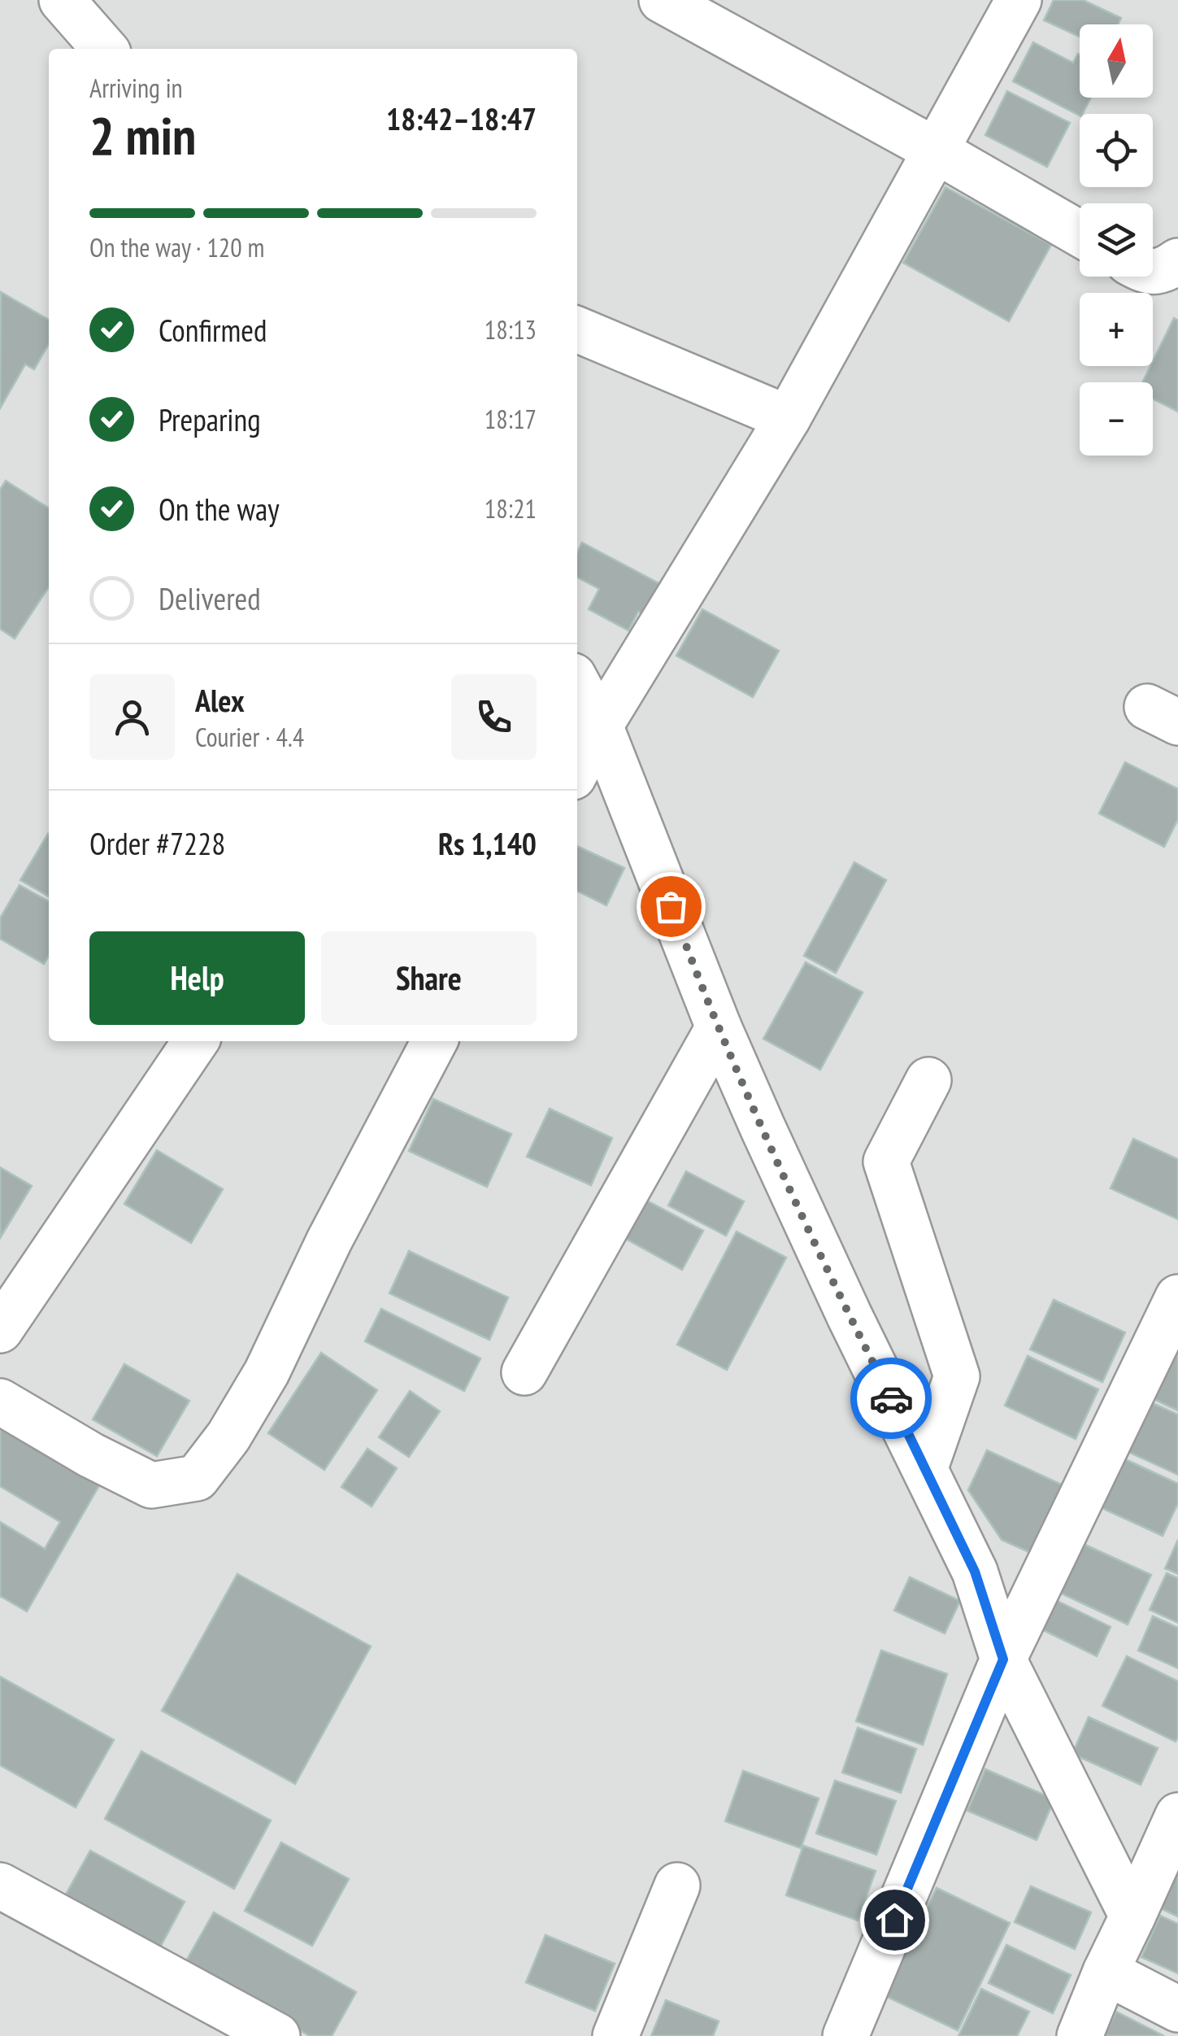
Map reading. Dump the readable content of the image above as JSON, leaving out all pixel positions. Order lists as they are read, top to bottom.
{
  "north": "top",
  "page": {
    "map_buttons": ["+", "−"],
    "heading": ["2 min", "Arriving in", "18:42–18:47"],
    "panel": [
      "Alex",
      "Courier · 4.4",
      "Order #7228",
      "Rs 1,140"
    ],
    "bar": "On the way · 120 m",
    "list": [
      ["Confirmed", "18:13"],
      ["Preparing", "18:17"],
      ["On the way", "18:21"],
      "Delivered"
    ],
    "buttons": ["Help", "Share"]
  }
}
